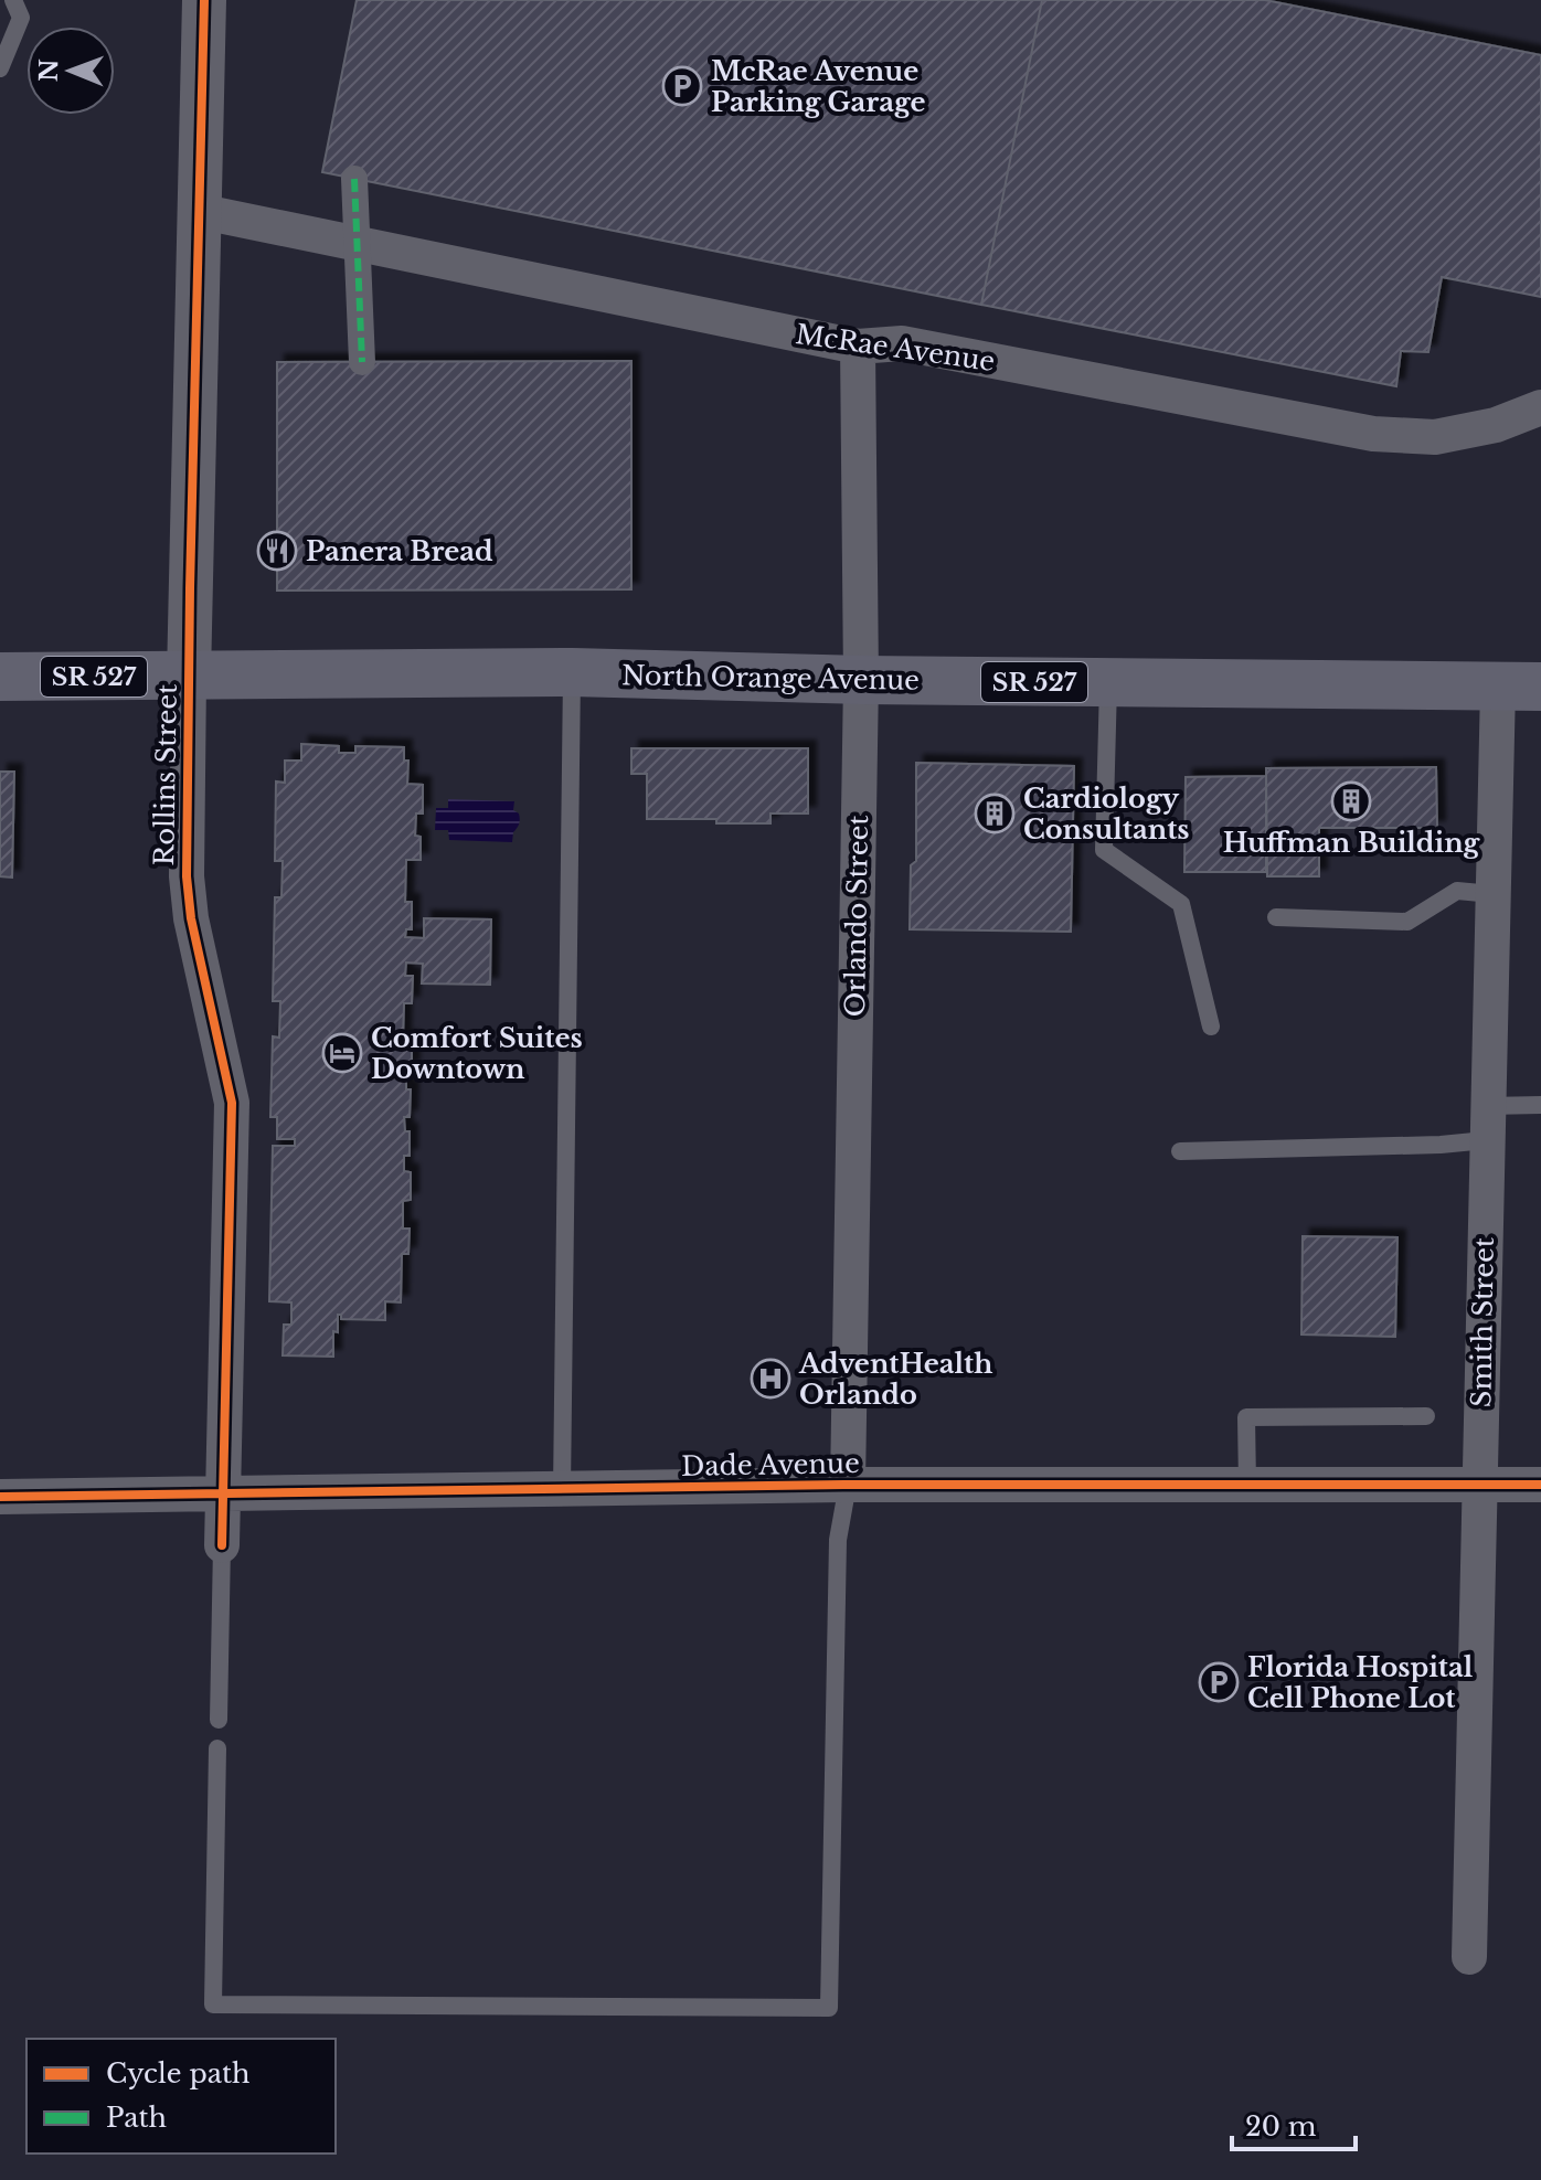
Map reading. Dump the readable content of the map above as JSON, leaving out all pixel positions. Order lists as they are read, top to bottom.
{
  "streets": {
    "main road": ["SR 527", "North Orange Avenue"],
    "street": [
      "McRae Avenue",
      "Rollins Street",
      "Orlando Street",
      "Smith Street",
      "Dade Avenue"
    ]
  },
  "crossings": [
    ["McRae Avenue", "Rollins Street"],
    ["McRae Avenue", "Orlando Street"],
    ["North Orange Avenue", "Rollins Street"],
    ["North Orange Avenue", "Orlando Street"],
    ["North Orange Avenue", "Smith Street"],
    ["Rollins Street", "Dade Avenue"],
    ["Orlando Street", "Dade Avenue"],
    ["Smith Street", "Dade Avenue"]
  ],
  "places": {
    "parking": ["McRae Avenue Parking Garage", "Florida Hospital Cell Phone Lot"],
    "restaurant": ["Panera Bread"],
    "building": ["Huffman Building", "Cardiology Consultants"],
    "hotel": ["Comfort Suites Downtown"],
    "hospital": ["AdventHealth Orlando"]
  },
  "legend": ["Cycle path", "Path"],
  "scale_bar": "20 m",
  "north": "left"
}
